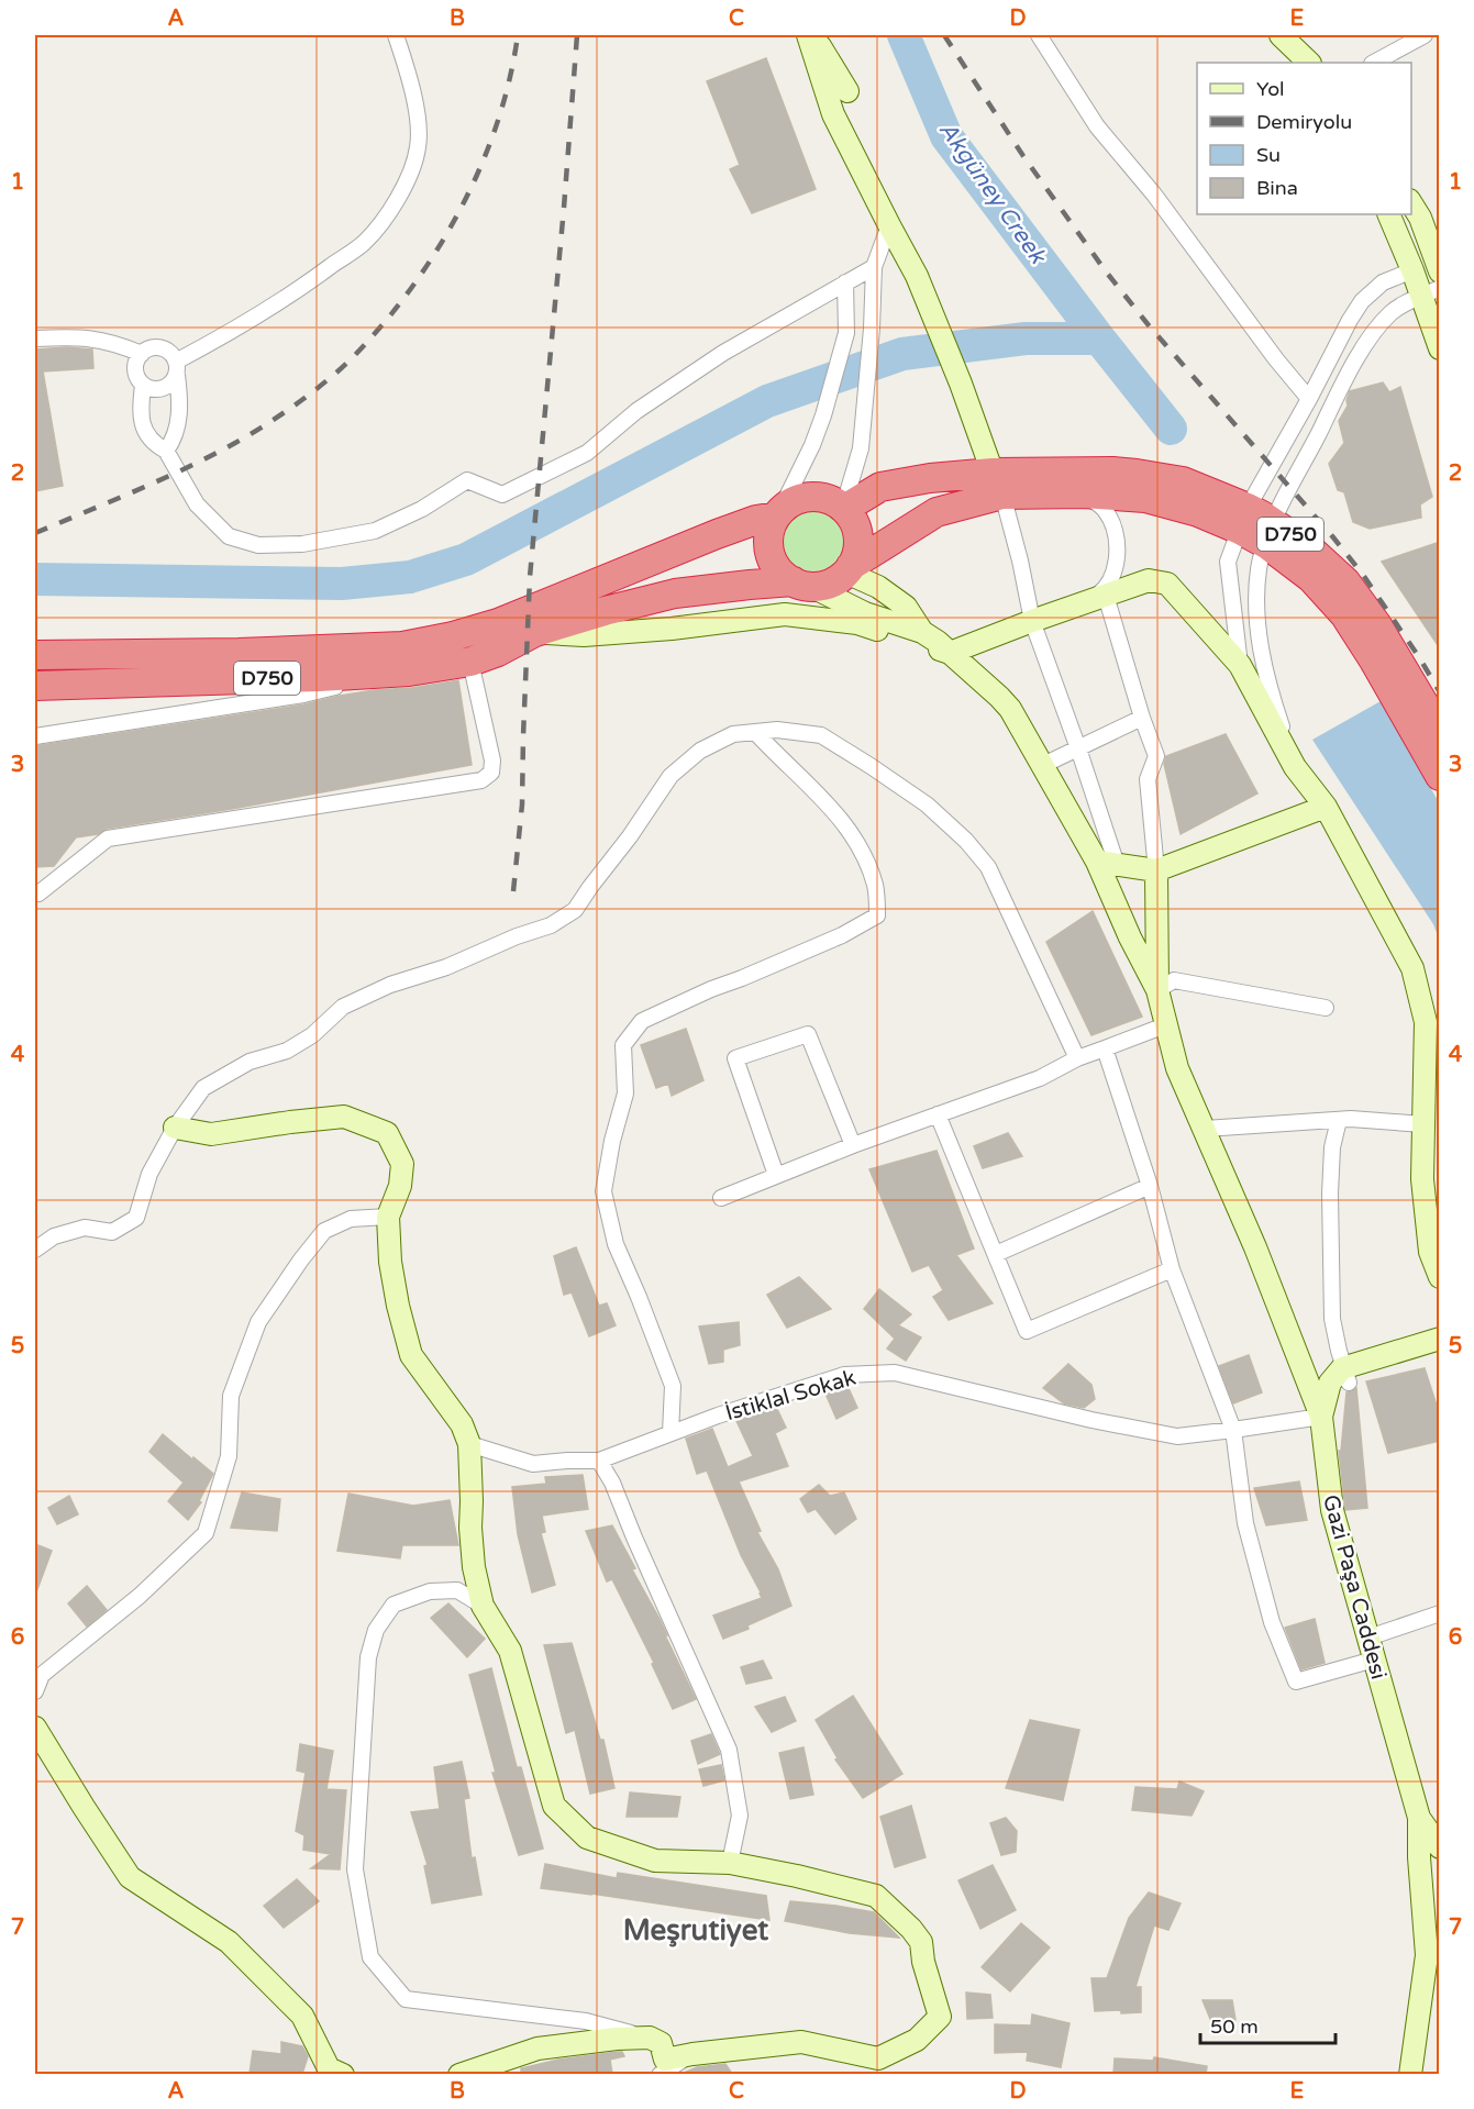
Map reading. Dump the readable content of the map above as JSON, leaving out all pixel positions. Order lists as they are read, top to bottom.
{
  "streets": {
    "highway": ["D750"],
    "street": ["İstiklal Sokak", "Gazi Paşa Caddesi"]
  },
  "crossings": [
    ["İstiklal Sokak", "Gazi Paşa Caddesi"]
  ],
  "districts": ["Meşrutiyet"],
  "water": ["Akgüney Creek"],
  "legend": [
    "Yol",
    "Demiryolu",
    "Su",
    "Bina"
  ],
  "scale_bar": "50 m",
  "grid": {
    "columns": [
      "A",
      "B",
      "C",
      "D",
      "E"
    ],
    "rows": [
      "1",
      "2",
      "3",
      "4",
      "5",
      "6",
      "7"
    ]
  }
}
